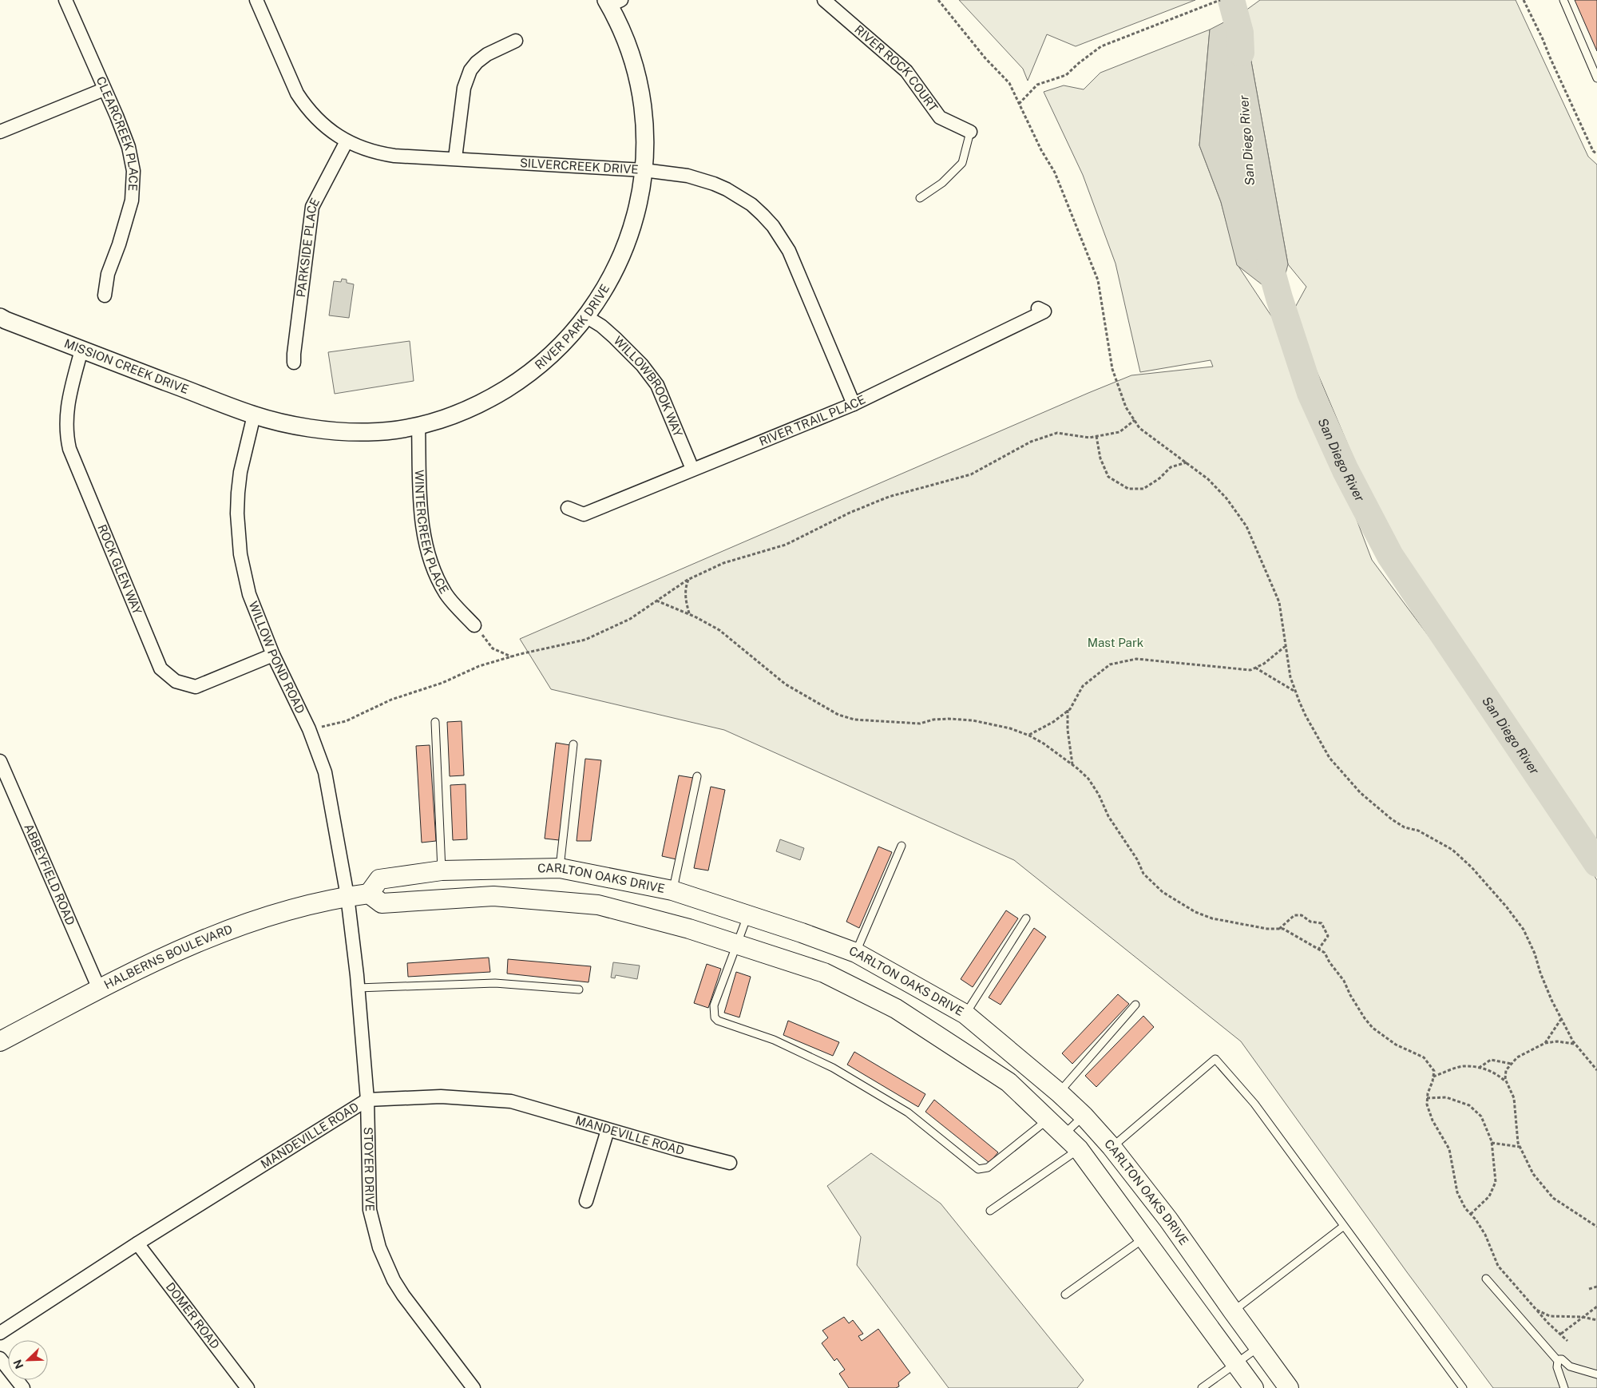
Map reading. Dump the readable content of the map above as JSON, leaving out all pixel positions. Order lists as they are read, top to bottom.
{
  "streets": {
    "main road": ["CARLTON OAKS DRIVE", "HALBERNS BOULEVARD"],
    "street": [
      "RIVER ROCK COURT",
      "CLEARCREEK PLACE",
      "SILVERCREEK DRIVE",
      "PARKSIDE PLACE",
      "RIVER PARK DRIVE",
      "MISSION CREEK DRIVE",
      "WILLOWBROOK WAY",
      "RIVER TRAIL PLACE",
      "WINTERCREEK PLACE",
      "ROCK GLEN WAY",
      "WILLOW POND ROAD",
      "ABBEYFIELD ROAD",
      "MANDEVILLE ROAD",
      "STOYER DRIVE",
      "DOMER ROAD"
    ]
  },
  "crossings": [
    ["SILVERCREEK DRIVE", "PARKSIDE PLACE"],
    ["SILVERCREEK DRIVE", "RIVER PARK DRIVE"],
    ["SILVERCREEK DRIVE", "RIVER TRAIL PLACE"],
    ["RIVER PARK DRIVE", "MISSION CREEK DRIVE"],
    ["RIVER PARK DRIVE", "WILLOWBROOK WAY"],
    ["RIVER PARK DRIVE", "WINTERCREEK PLACE"],
    ["RIVER PARK DRIVE", "WILLOW POND ROAD"],
    ["MISSION CREEK DRIVE", "ROCK GLEN WAY"],
    ["MISSION CREEK DRIVE", "WILLOW POND ROAD"],
    ["WILLOWBROOK WAY", "RIVER TRAIL PLACE"],
    ["ROCK GLEN WAY", "WILLOW POND ROAD"],
    ["WILLOW POND ROAD", "HALBERNS BOULEVARD"],
    ["WILLOW POND ROAD", "STOYER DRIVE"],
    ["ABBEYFIELD ROAD", "HALBERNS BOULEVARD"],
    ["HALBERNS BOULEVARD", "STOYER DRIVE"],
    ["MANDEVILLE ROAD", "STOYER DRIVE"],
    ["MANDEVILLE ROAD", "DOMER ROAD"]
  ],
  "water": ["San Diego River"],
  "parks": ["Mast Park"],
  "north": "bottom left"
}
